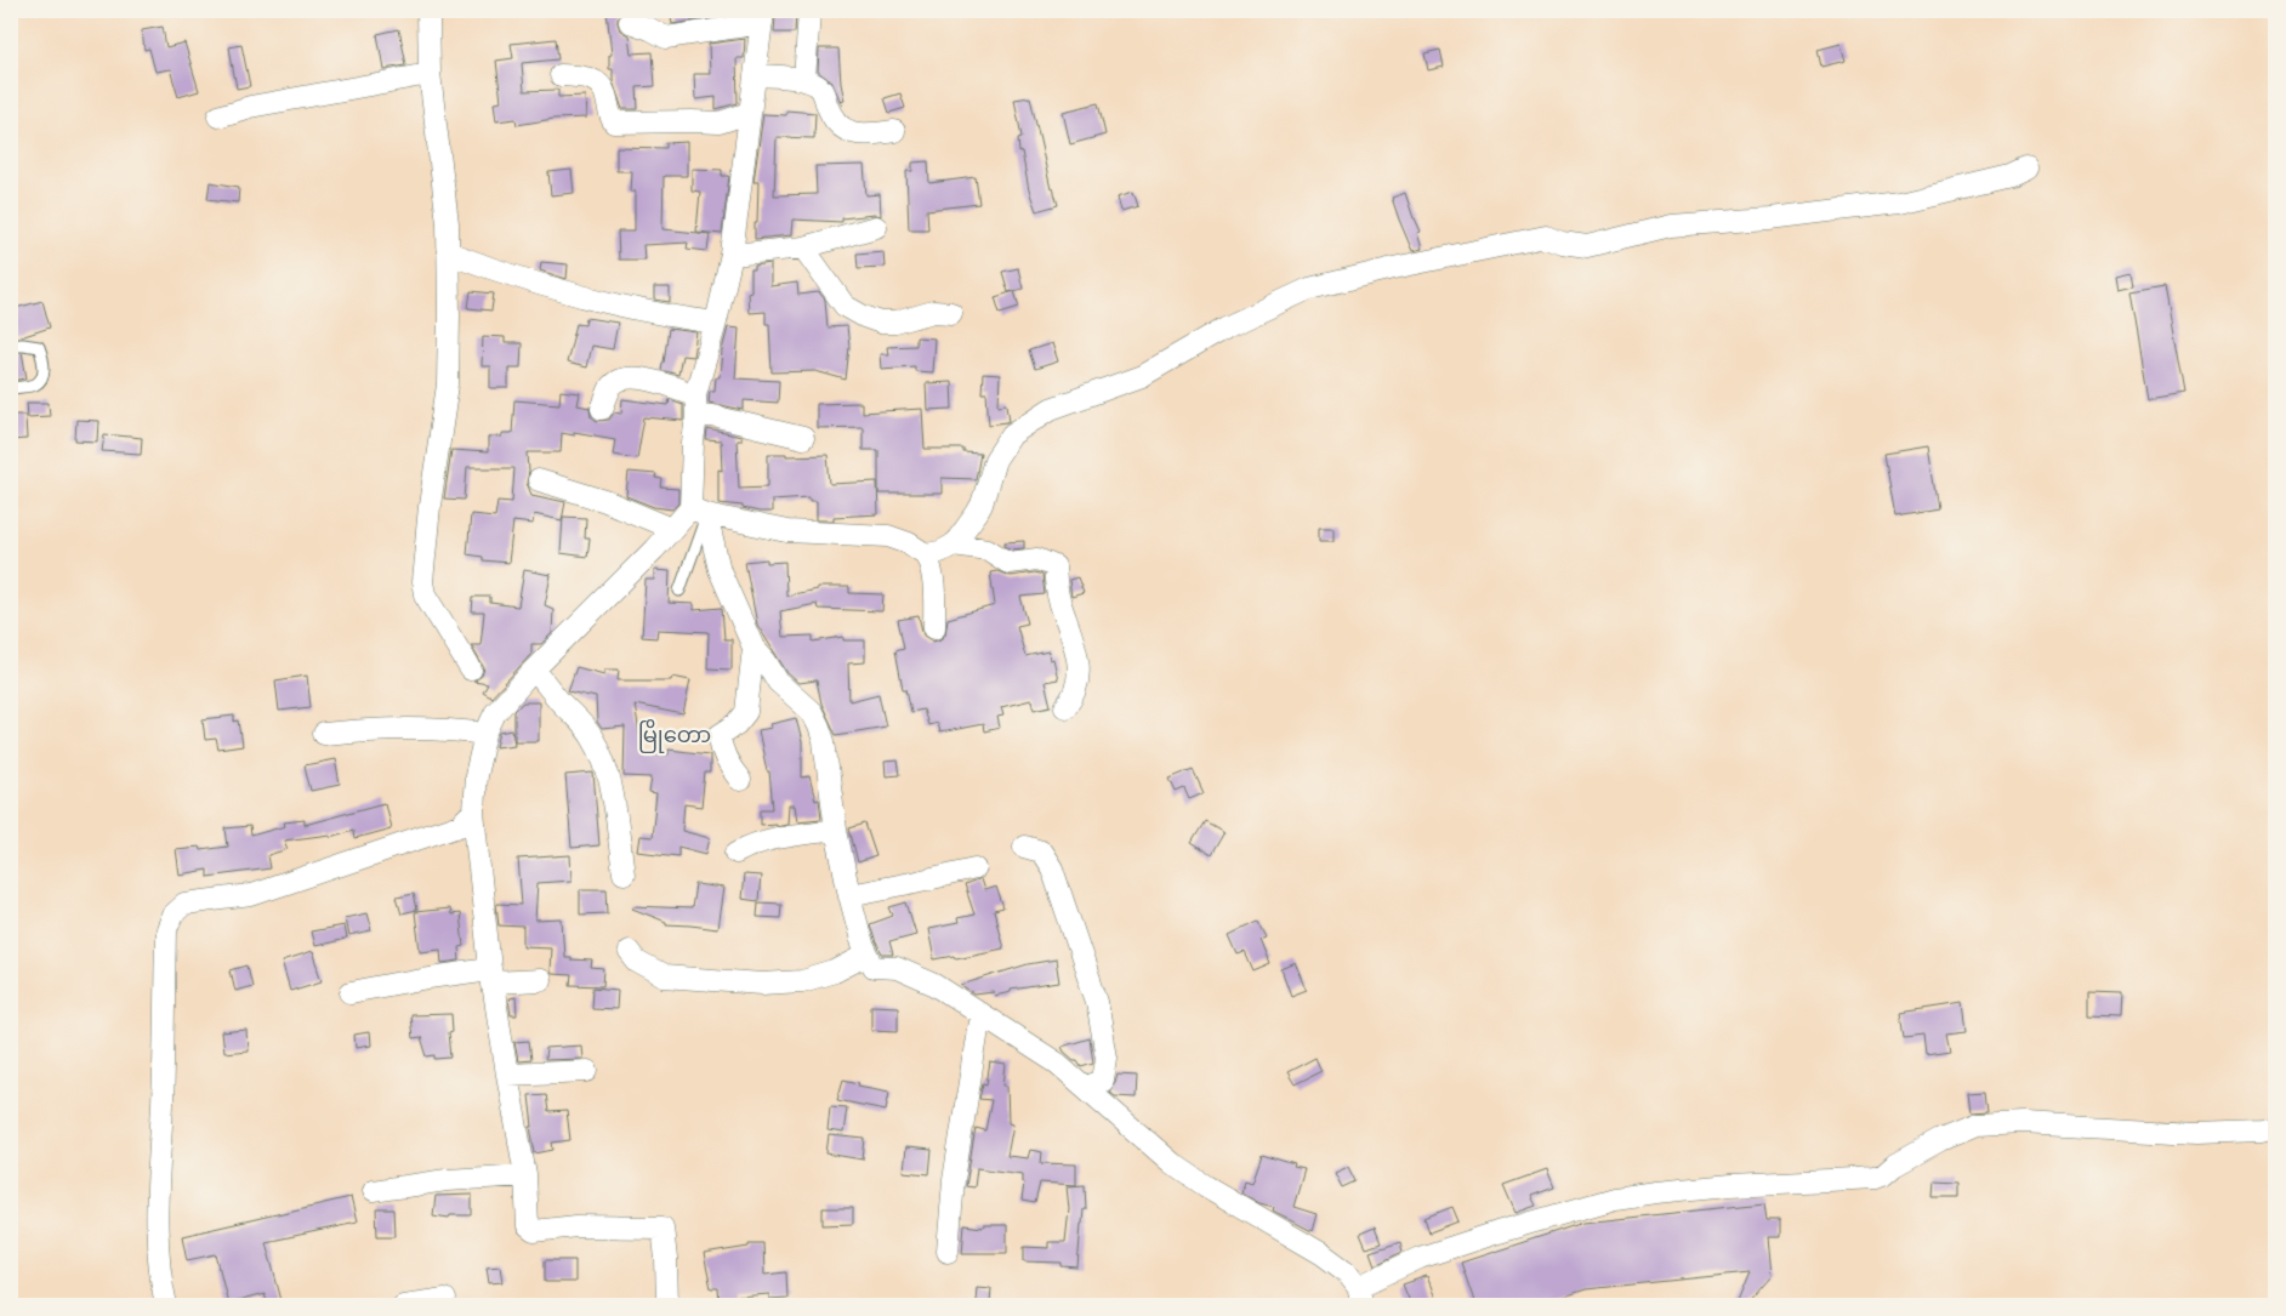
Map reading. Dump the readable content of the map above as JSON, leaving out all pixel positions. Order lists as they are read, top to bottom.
{
  "districts": ["မြိုတော"]
}
